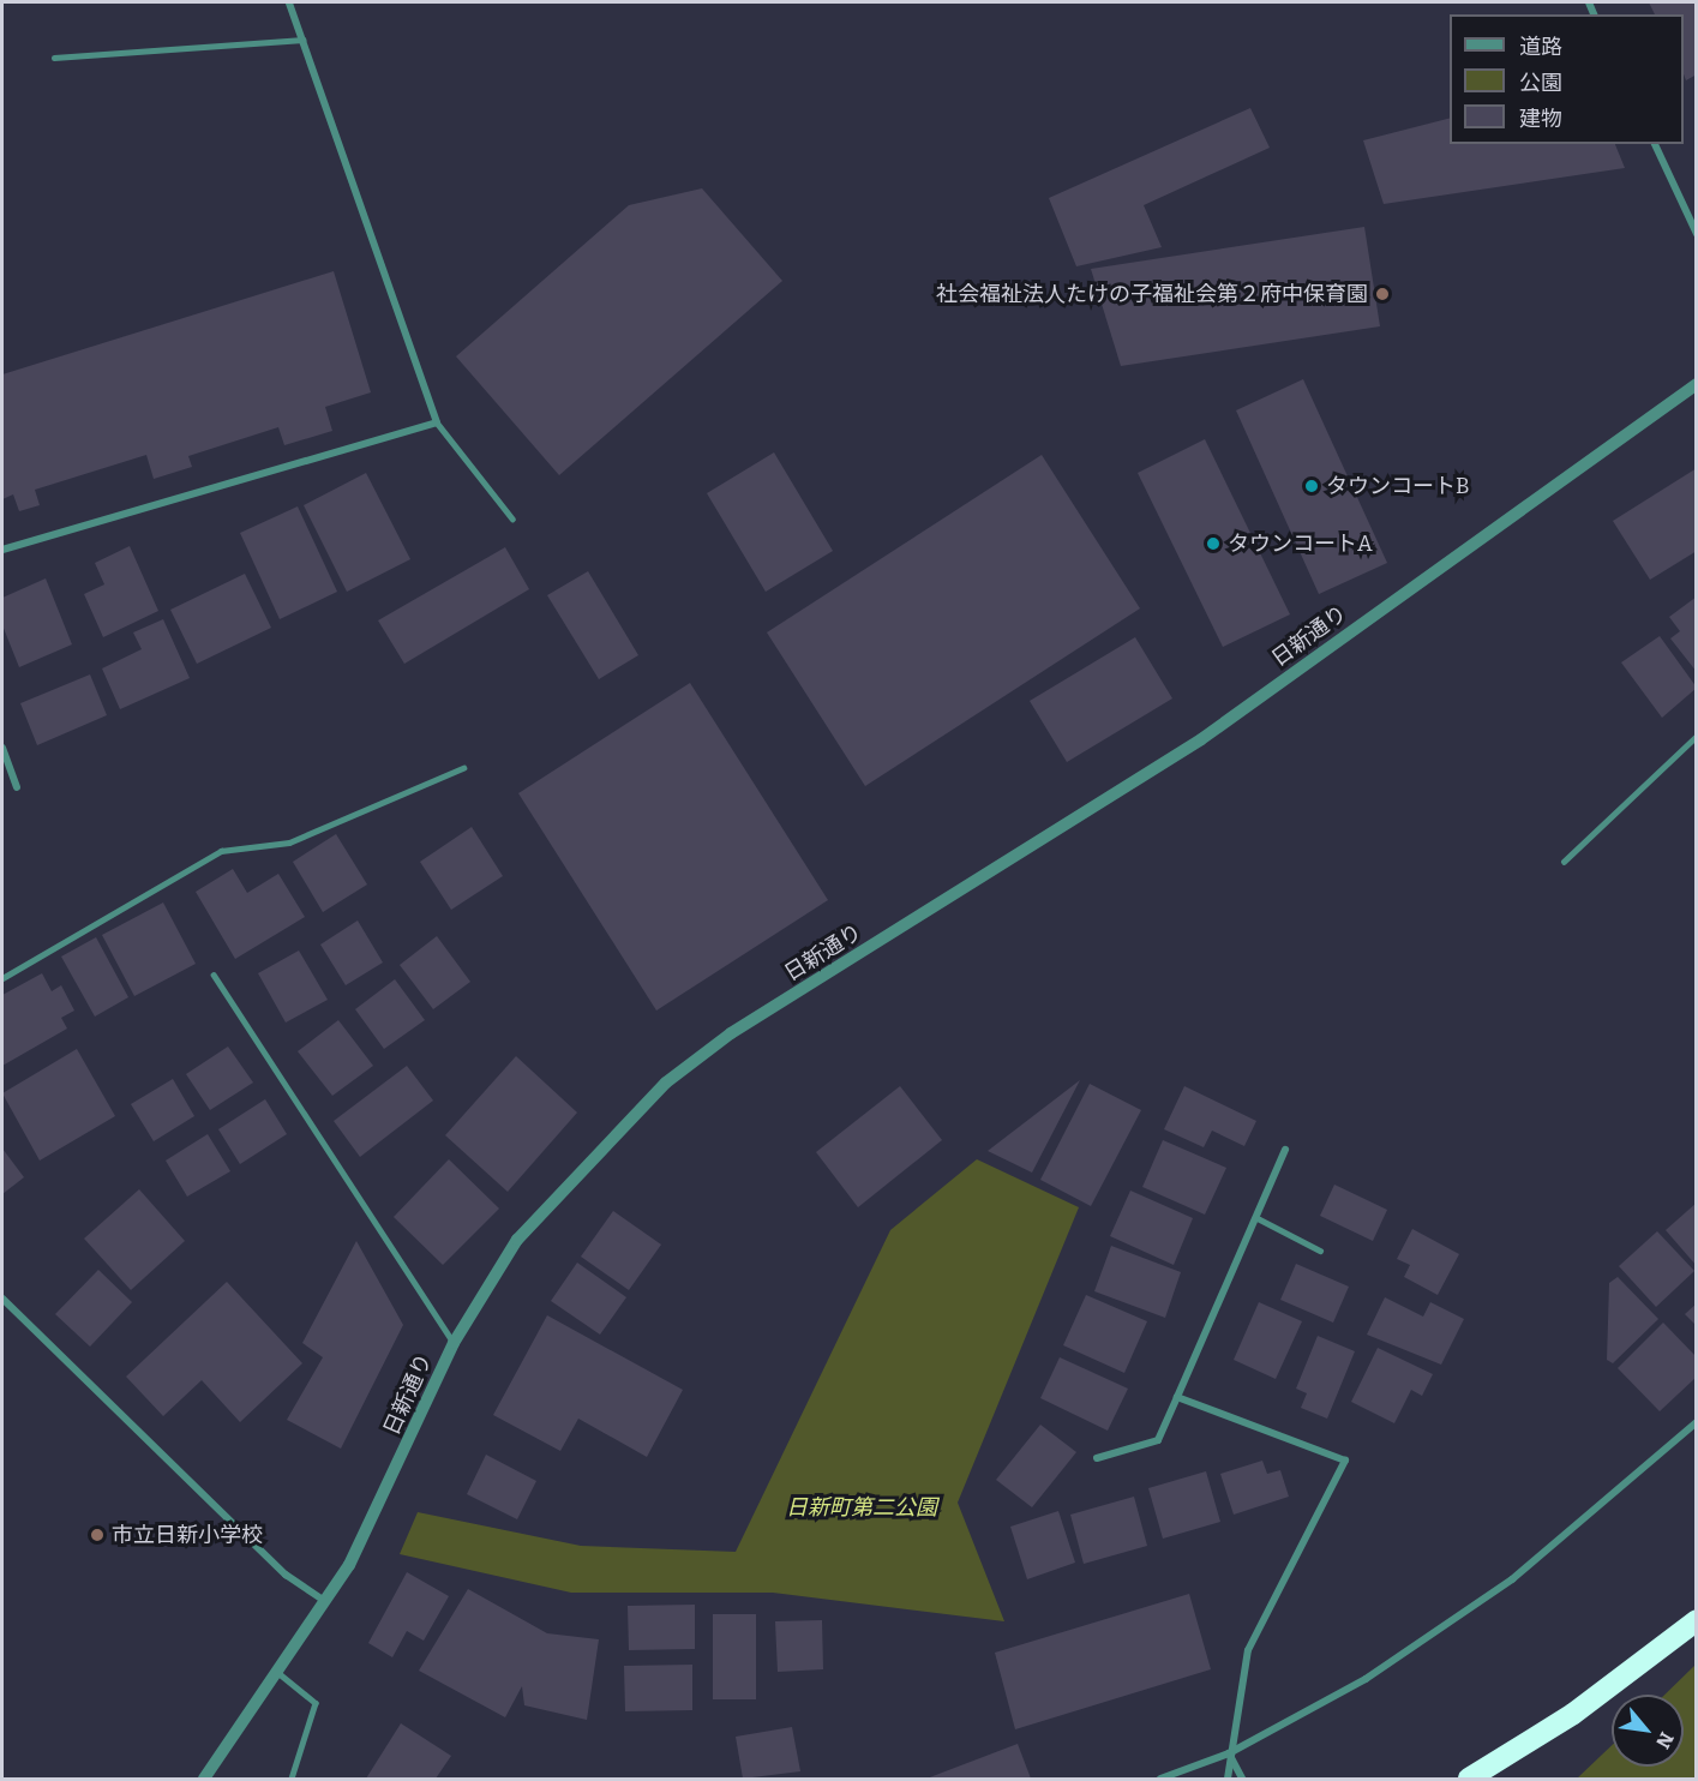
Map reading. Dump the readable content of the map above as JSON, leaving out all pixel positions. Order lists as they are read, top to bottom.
{
  "streets": {
    "street": ["日新通り"]
  },
  "parks": ["日新町第二公園"],
  "places": [
    "社会福祉法人たけの子福祉会第２府中保育園",
    "タウンコートB",
    "タウンコートA",
    "市立日新小学校"
  ],
  "legend": ["道路", "公園", "建物"],
  "north": "bottom right"
}
